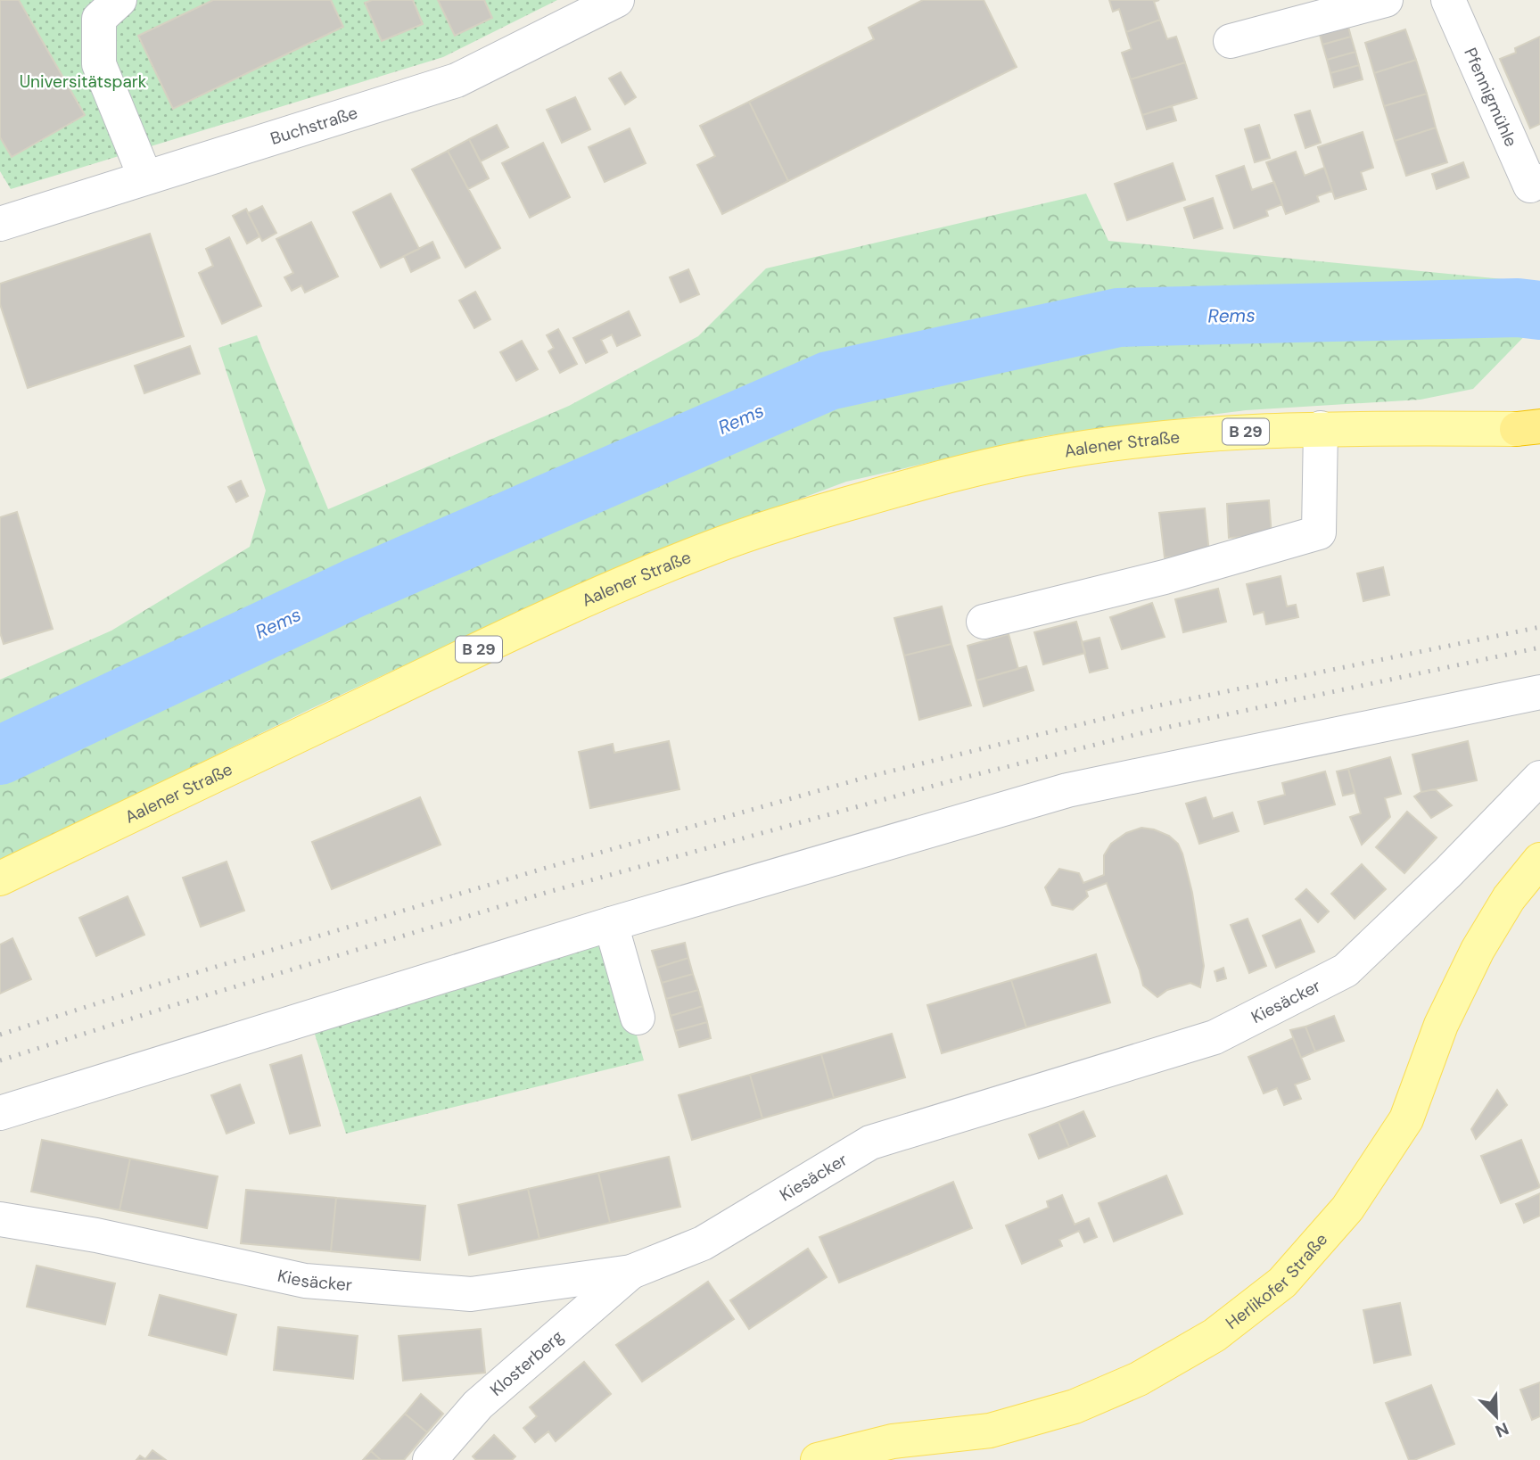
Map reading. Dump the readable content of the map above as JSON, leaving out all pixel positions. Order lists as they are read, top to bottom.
{
  "streets": {
    "main road": ["B 29", "Aalener Straße", "Herlikofer Straße"],
    "street": [
      "Pfennigmühle",
      "Buchstraße",
      "Kiesäcker",
      "Klosterberg"
    ]
  },
  "crossings": [
    ["Kiesäcker", "Klosterberg"]
  ],
  "water": ["Rems"],
  "parks": ["Universitätspark"],
  "north": "bottom right"
}
